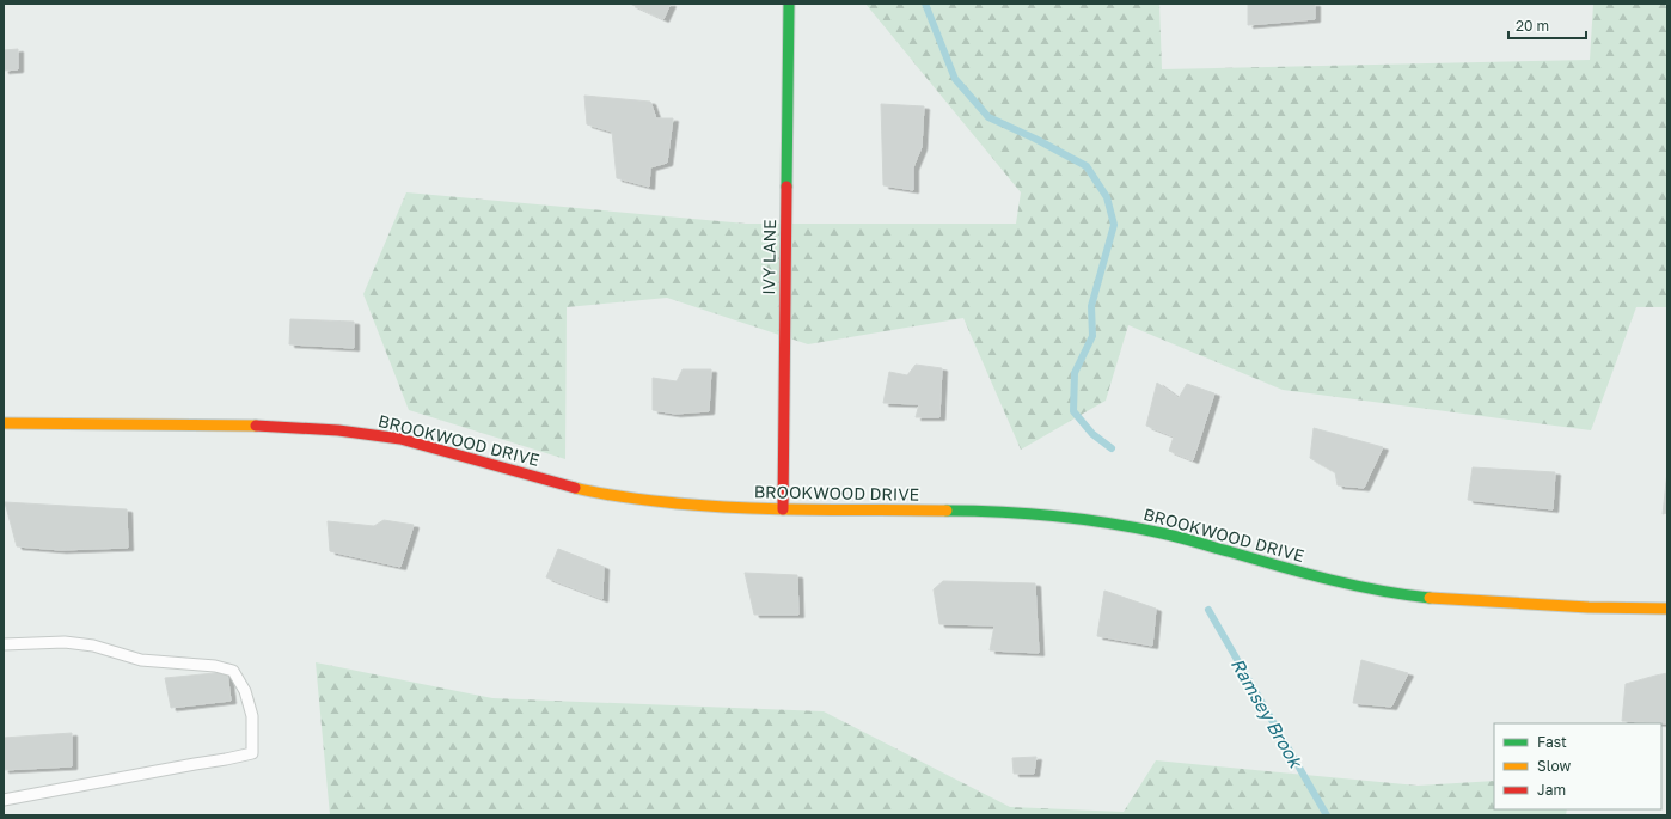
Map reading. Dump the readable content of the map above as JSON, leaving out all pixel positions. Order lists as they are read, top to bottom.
{
  "streets": {
    "street": ["IVY LANE", "BROOKWOOD DRIVE"]
  },
  "crossings": [
    ["IVY LANE", "BROOKWOOD DRIVE"]
  ],
  "water": ["Ramsey Brook"],
  "legend": ["Fast", "Slow", "Jam"],
  "scale_bar": "20 m"
}
